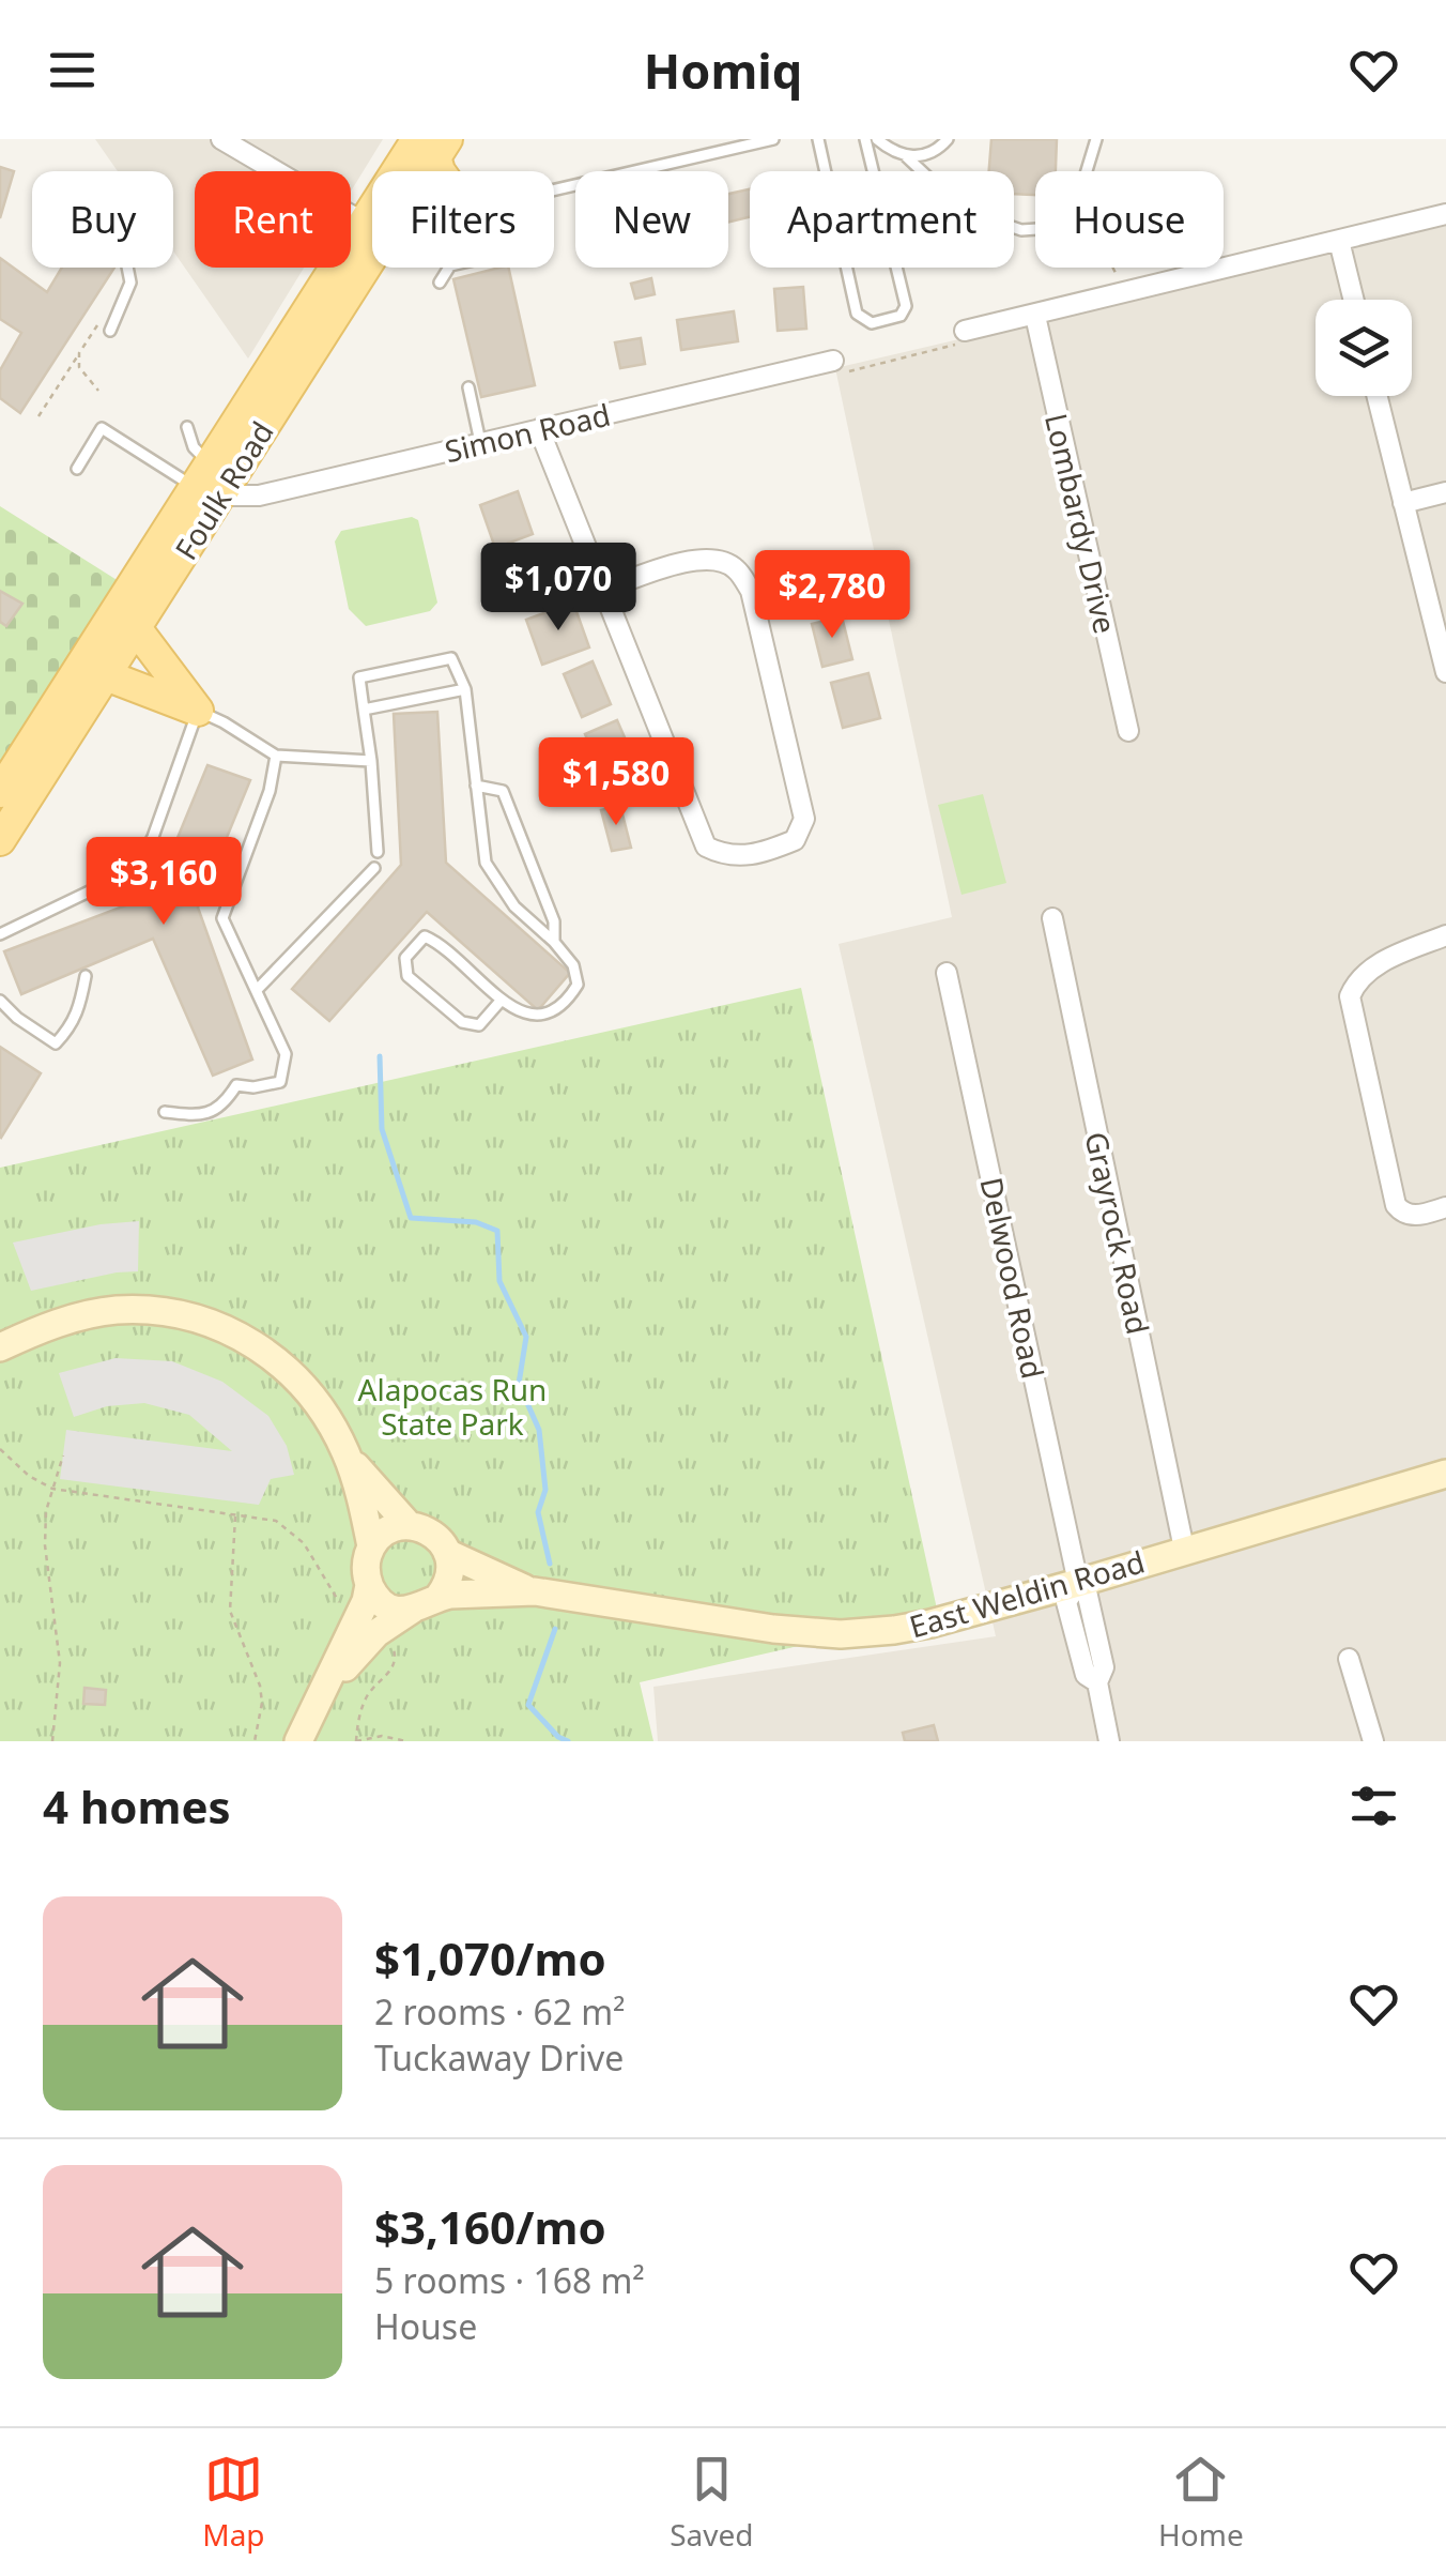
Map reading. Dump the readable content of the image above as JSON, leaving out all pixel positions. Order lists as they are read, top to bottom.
{
  "streets": {
    "main road": ["Foulk Road"],
    "street": [
      "Simon Road",
      "Lombardy Drive",
      "Grayrock Road",
      "Delwood Road",
      "East Weldin Road"
    ]
  },
  "crossings": [
    ["Simon Road", "Foulk Road"],
    ["Grayrock Road", "East Weldin Road"],
    ["Delwood Road", "East Weldin Road"]
  ],
  "parks": ["Alapocas Run State Park"],
  "page": {
    "header": "Homiq",
    "chip": [
      "Buy",
      "Rent",
      "Filters",
      "New",
      "Apartment",
      "House"
    ],
    "price": [
      "$1,070",
      "$2,780",
      "$1,580",
      "$3,160"
    ],
    "heading": "4 homes",
    "list": [
      {
        "name": "$1,070/mo",
        "note": "2 rooms · 62 m² · Tuckaway Drive"
      },
      {
        "name": "$3,160/mo",
        "note": "5 rooms · 168 m² · House"
      }
    ],
    "tabs": ["Map", "Saved", "Home"]
  }
}
